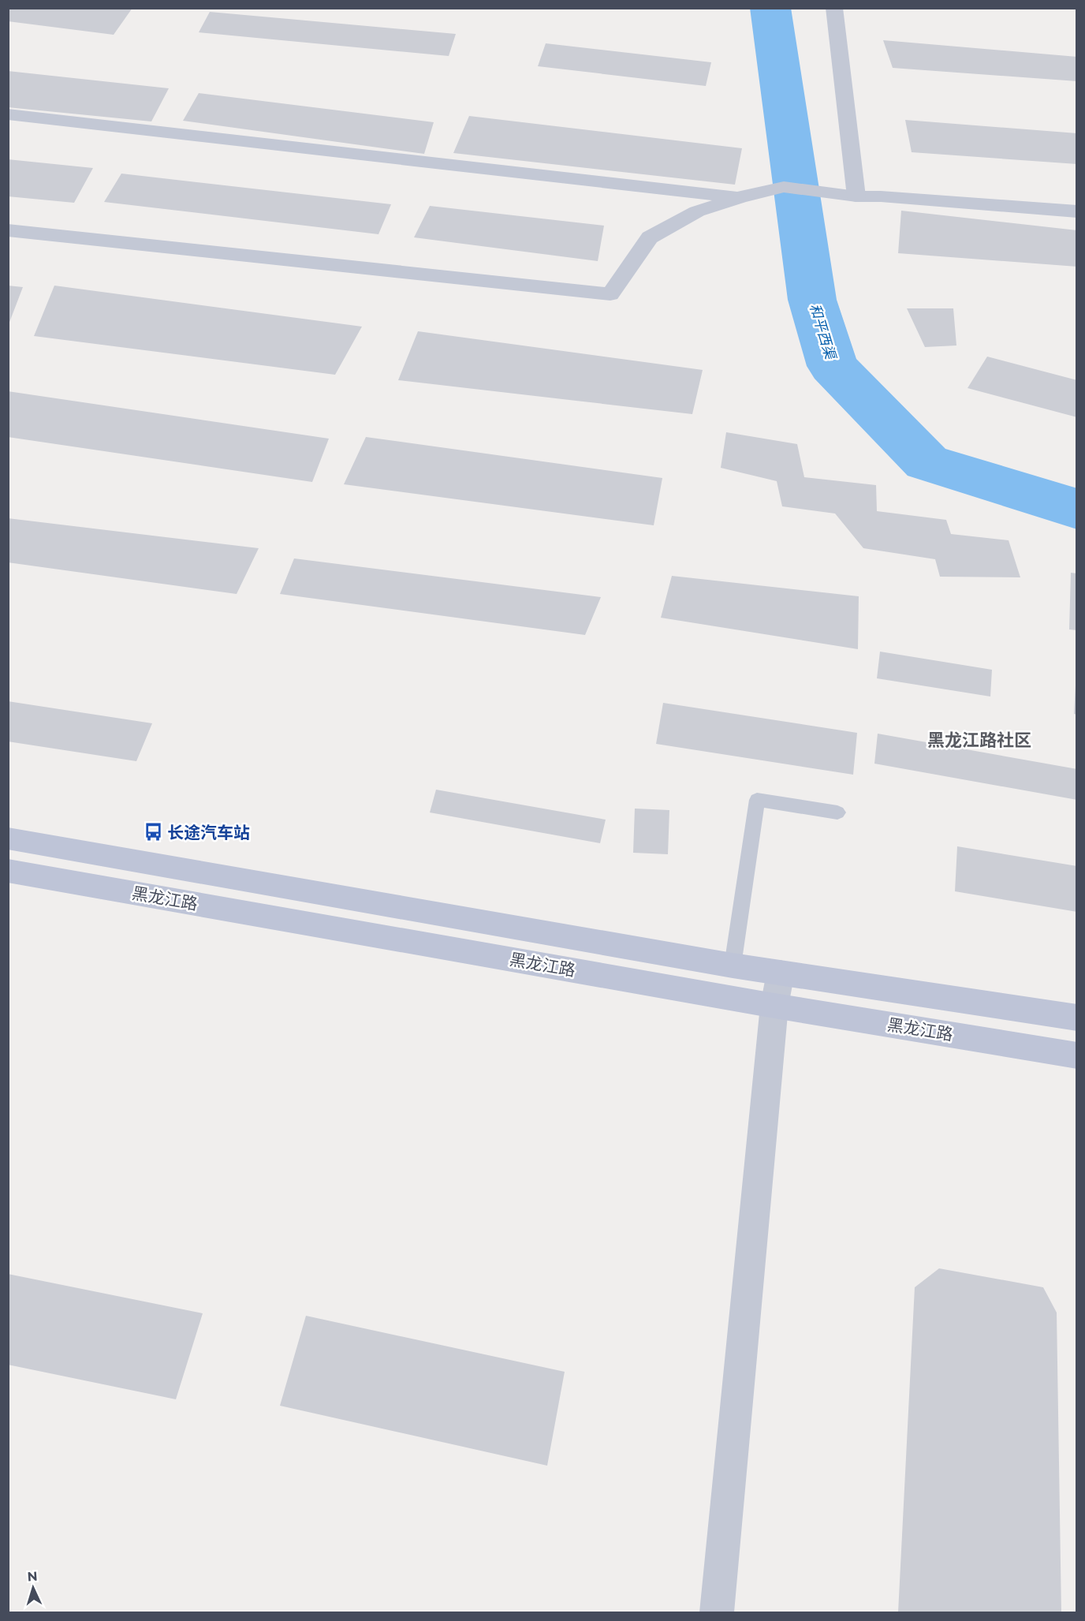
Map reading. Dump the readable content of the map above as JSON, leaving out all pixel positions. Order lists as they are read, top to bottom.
{
  "streets": {
    "main road": ["黑龙江路"]
  },
  "districts": ["黑龙江路社区"],
  "water": ["和平西渠"],
  "places": {
    "bus stop": ["长途汽车站"]
  },
  "north": "top"
}
